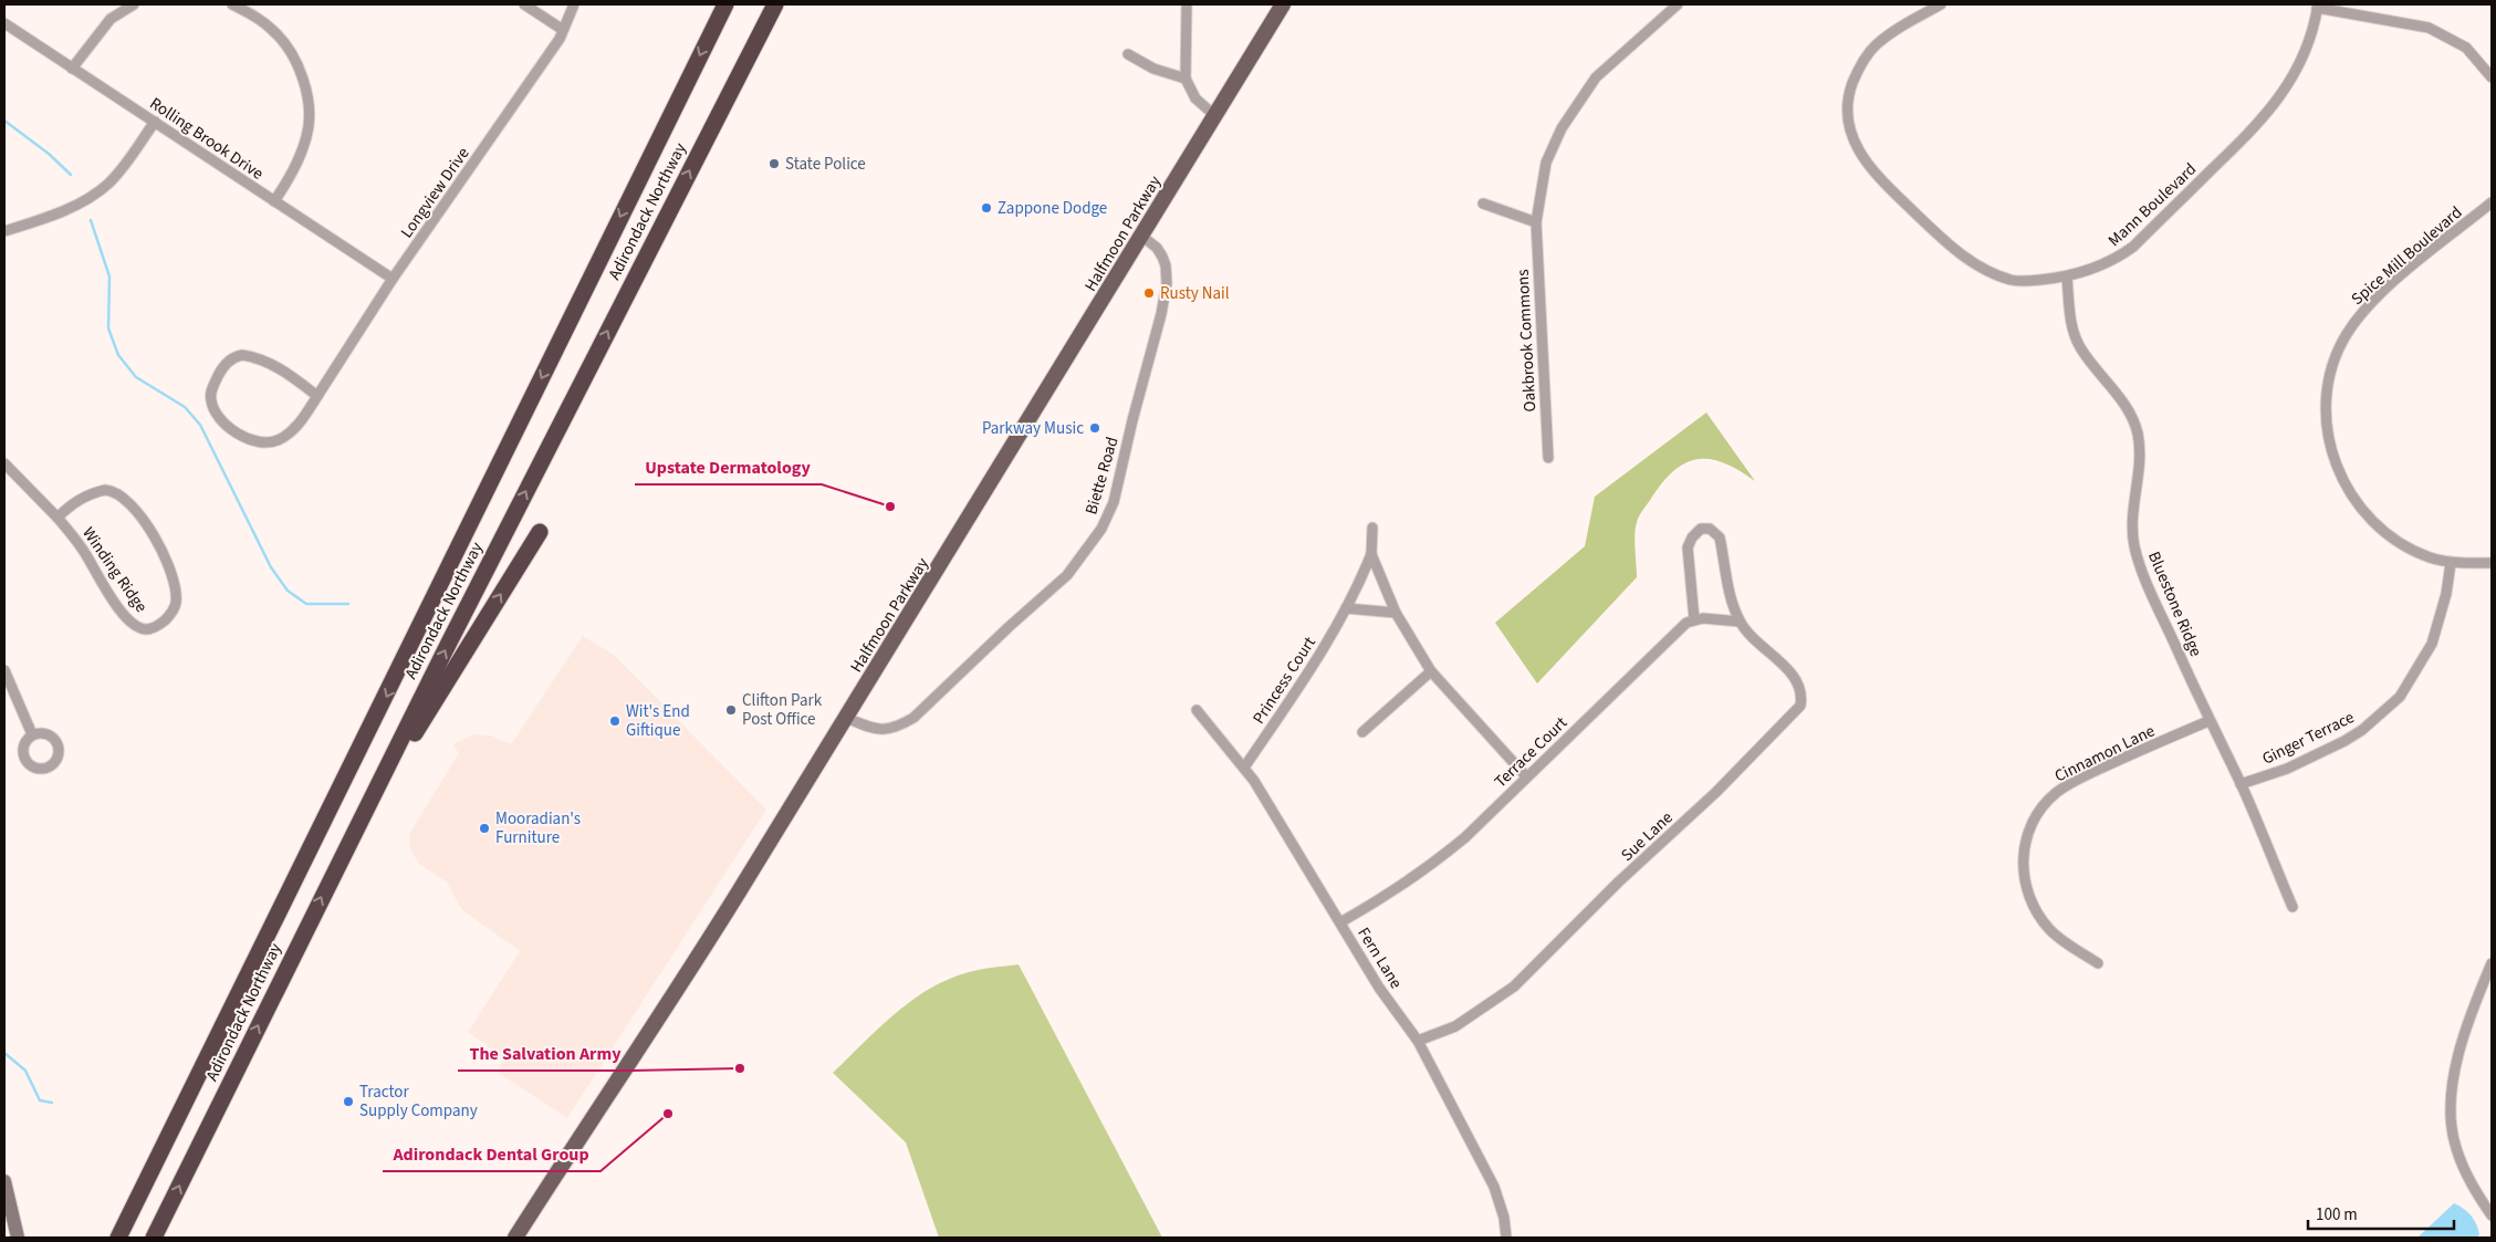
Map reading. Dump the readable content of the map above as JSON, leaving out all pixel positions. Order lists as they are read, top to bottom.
{
  "streets": {
    "highway": ["Adirondack Northway"],
    "main road": ["Halfmoon Parkway"],
    "street": [
      "Rolling Brook Drive",
      "Longview Drive",
      "Mann Boulevard",
      "Spice Mill Boulevard",
      "Oakbrook Commons",
      "Biette Road",
      "Winding Ridge",
      "Bluestone Ridge",
      "Princess Court",
      "Ginger Terrace",
      "Terrace Court",
      "Cinnamon Lane",
      "Sue Lane",
      "Fern Lane"
    ]
  },
  "crossings": [
    ["Rolling Brook Drive", "Longview Drive"],
    ["Mann Boulevard", "Bluestone Ridge"],
    ["Halfmoon Parkway", "Biette Road"],
    ["Spice Mill Boulevard", "Ginger Terrace"],
    ["Bluestone Ridge", "Ginger Terrace"],
    ["Bluestone Ridge", "Cinnamon Lane"],
    ["Princess Court", "Terrace Court"],
    ["Princess Court", "Fern Lane"],
    ["Terrace Court", "Fern Lane"],
    ["Sue Lane", "Fern Lane"]
  ],
  "places": [
    "State Police",
    "Zappone Dodge",
    "Rusty Nail",
    "Parkway Music",
    "Upstate Dermatology",
    "Clifton Park Post Office",
    "Wit's End Giftique",
    "Mooradian's Furniture",
    "The Salvation Army",
    "Tractor Supply Company",
    "Adirondack Dental Group"
  ],
  "scale_bar": "100 m"
}
